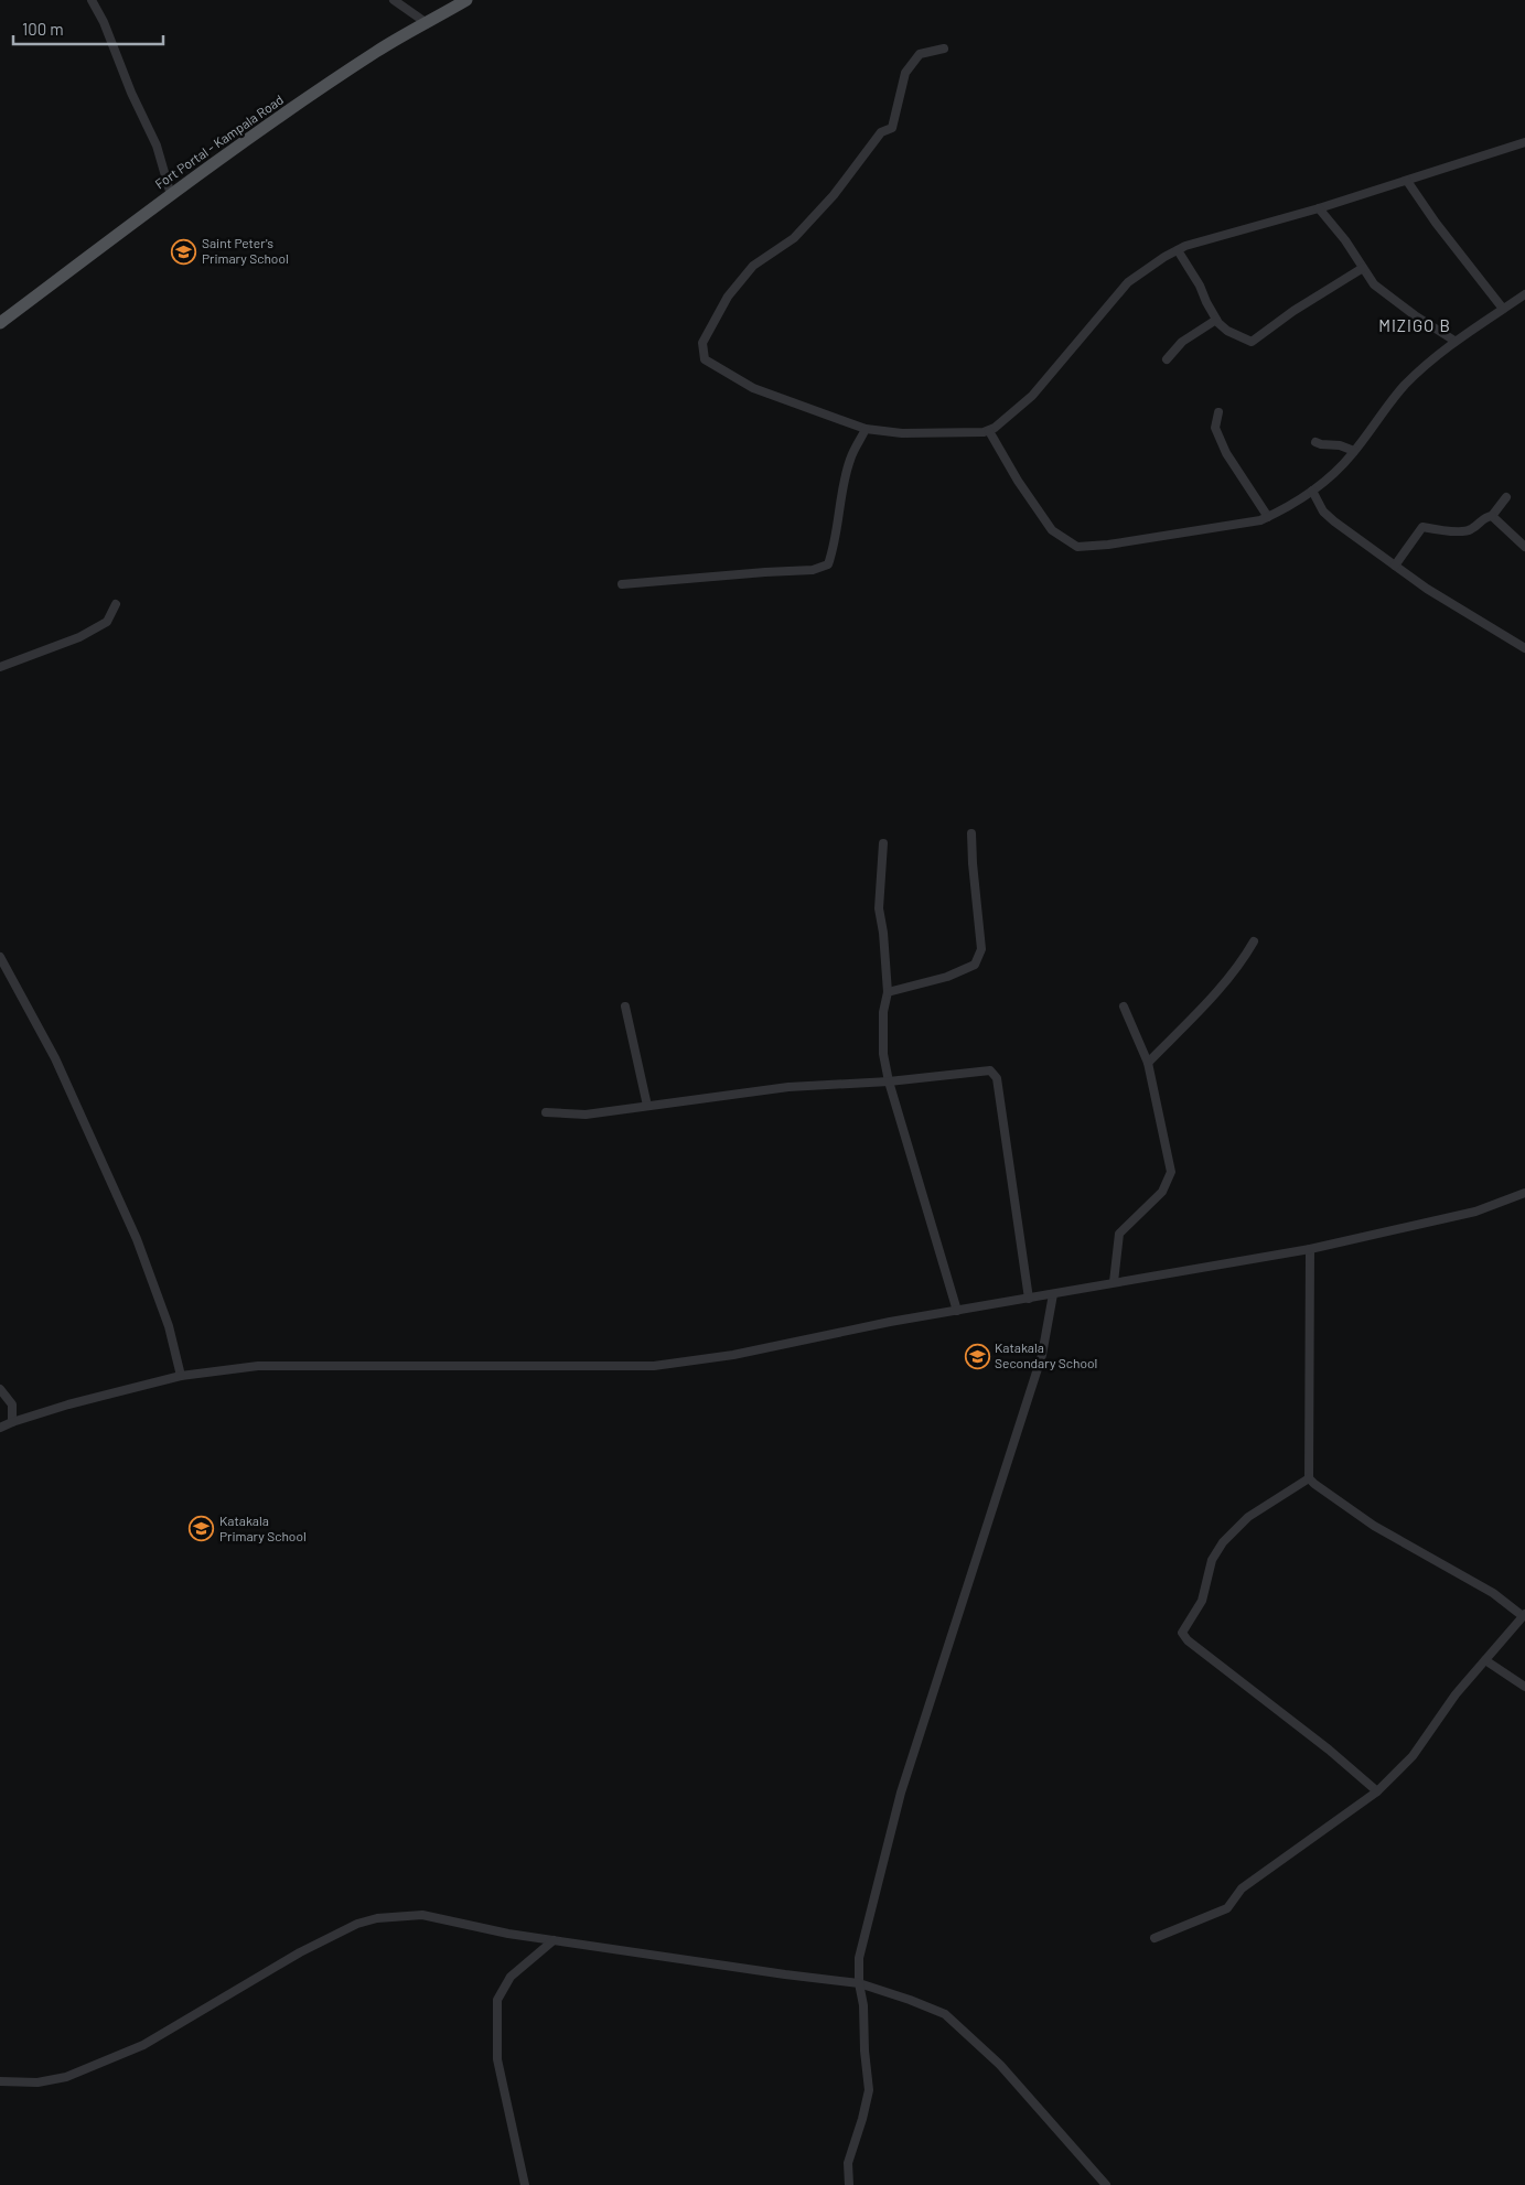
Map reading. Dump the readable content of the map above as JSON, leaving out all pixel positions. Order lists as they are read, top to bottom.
{
  "streets": {
    "main road": ["Fort Portal - Kampala Road"]
  },
  "districts": ["MIZIGO B"],
  "places": {
    "school or university": ["Saint Peter's Primary School", "Katakala Secondary School", "Katakala Primary School"]
  },
  "scale_bar": "100 m"
}
